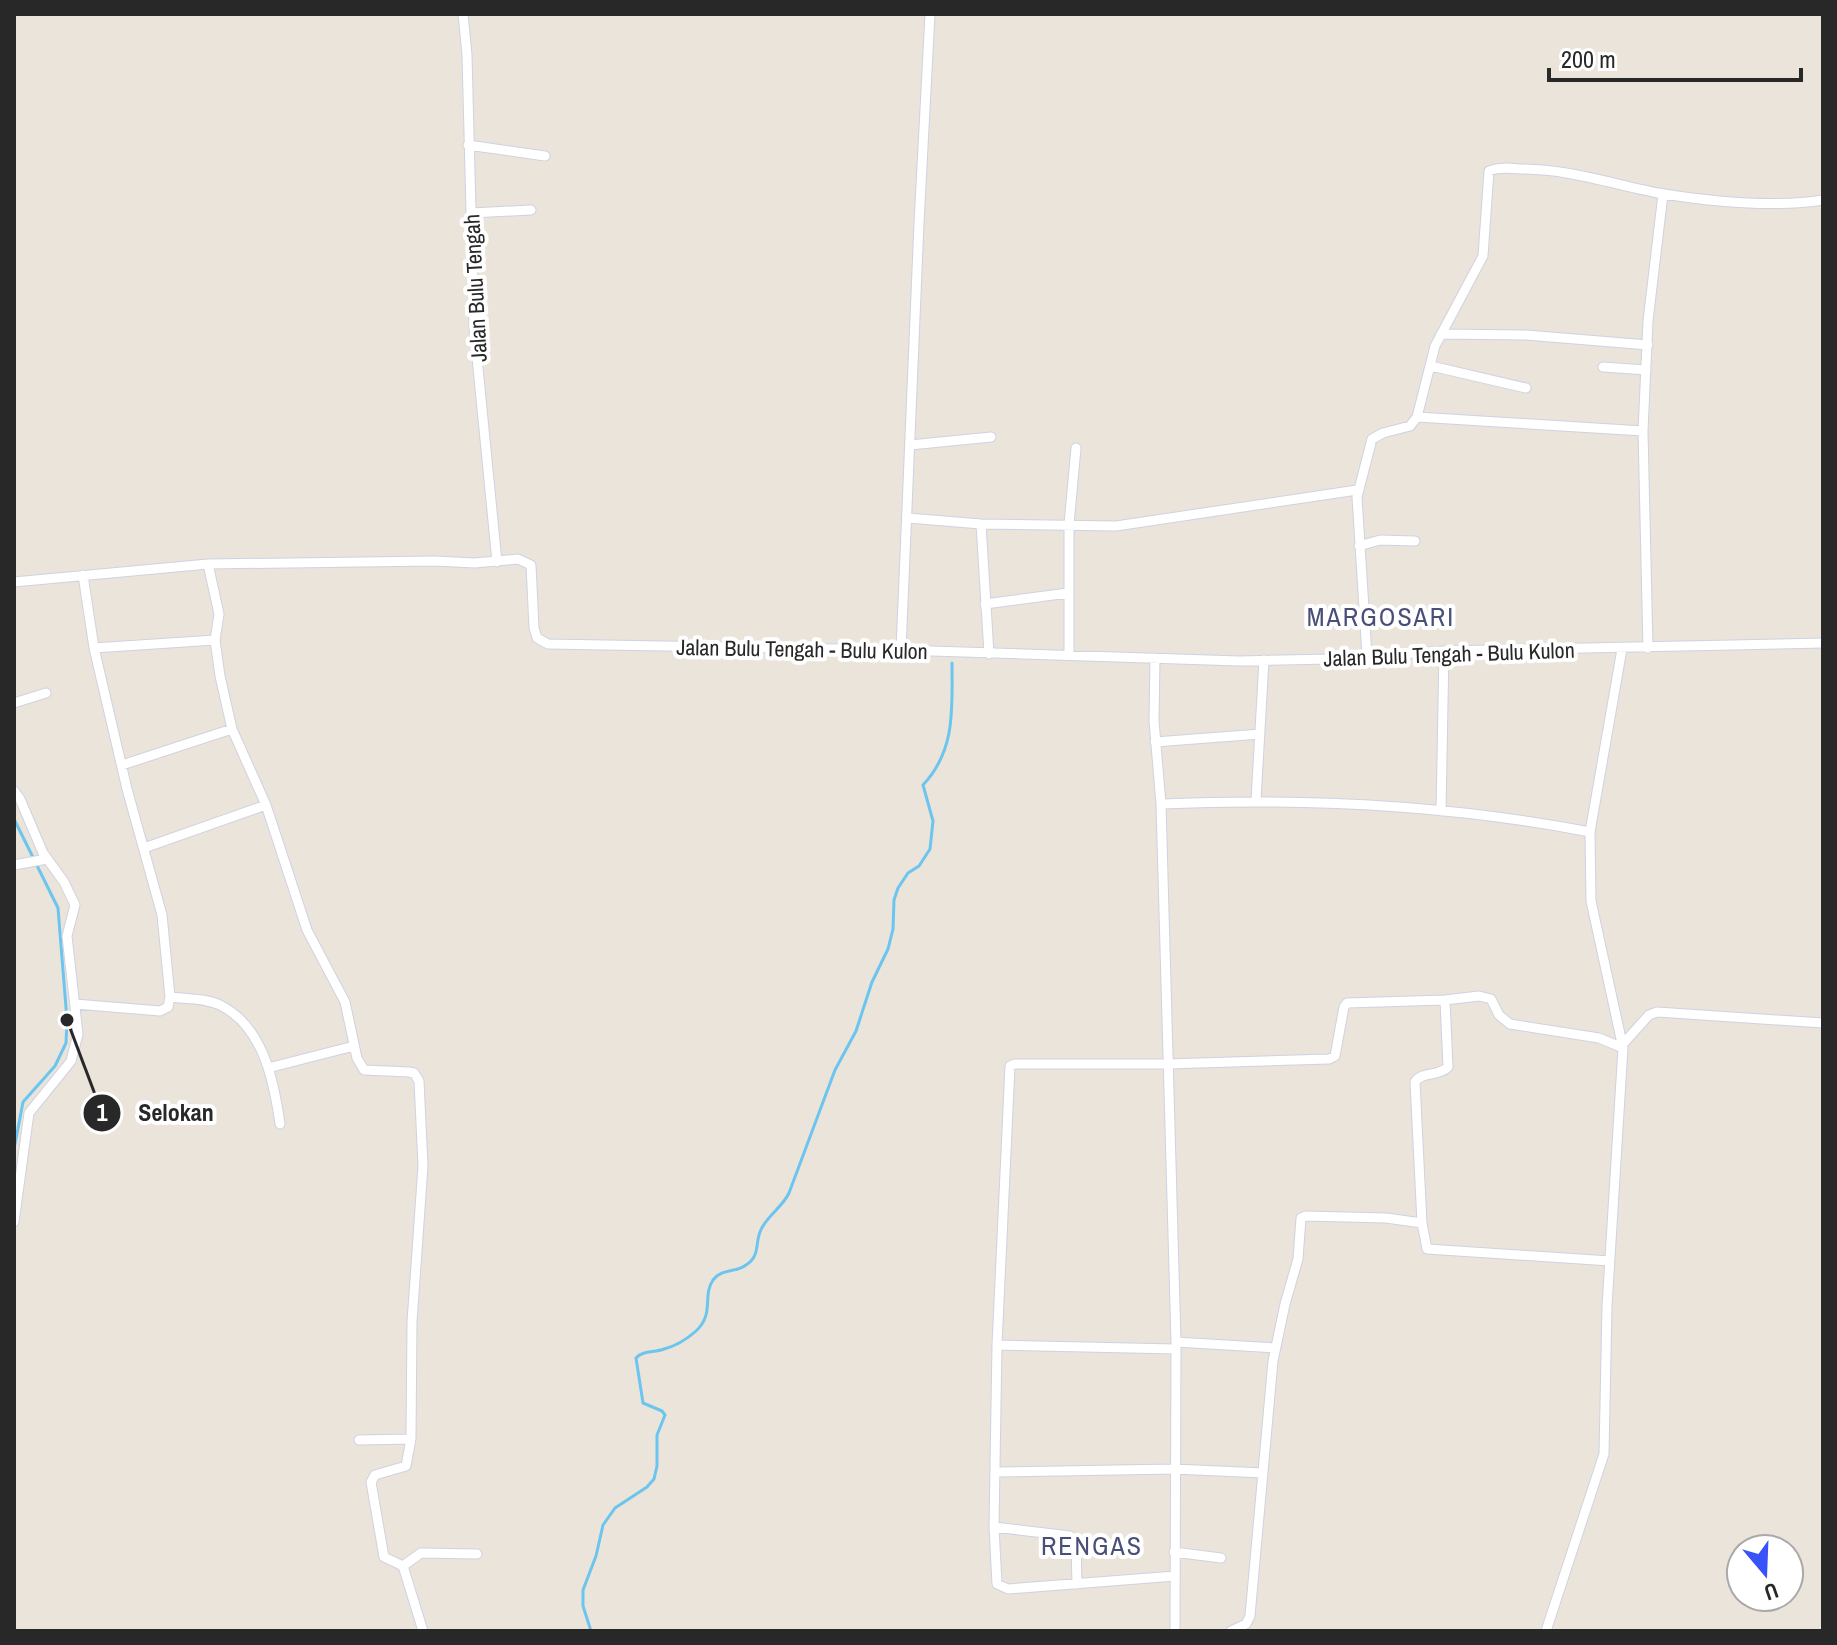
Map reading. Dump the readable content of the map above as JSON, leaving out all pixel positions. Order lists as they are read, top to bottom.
{
  "streets": {
    "street": ["Jalan Bulu Tengah", "Jalan Bulu Tengah - Bulu Kulon"]
  },
  "crossings": [
    ["Jalan Bulu Tengah", "Jalan Bulu Tengah - Bulu Kulon"]
  ],
  "districts": ["MARGOSARI", "RENGAS"],
  "places": ["Selokan"],
  "scale_bar": "200 m",
  "north": "bottom"
}
